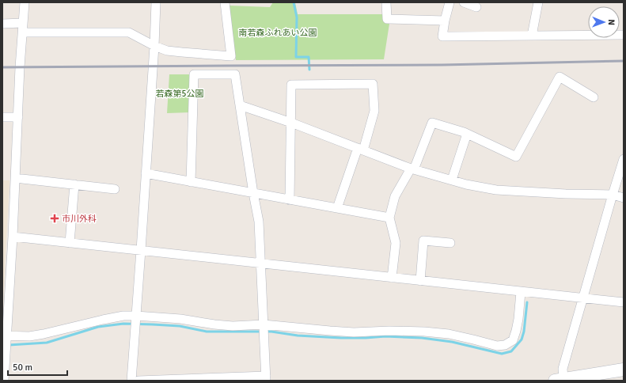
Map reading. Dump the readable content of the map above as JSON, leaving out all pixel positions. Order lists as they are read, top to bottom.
{
  "parks": ["南若森ふれあい公園", "若森第5公園"],
  "places": {
    "health": ["市川外科"]
  },
  "scale_bar": "50 m",
  "north": "right"
}
